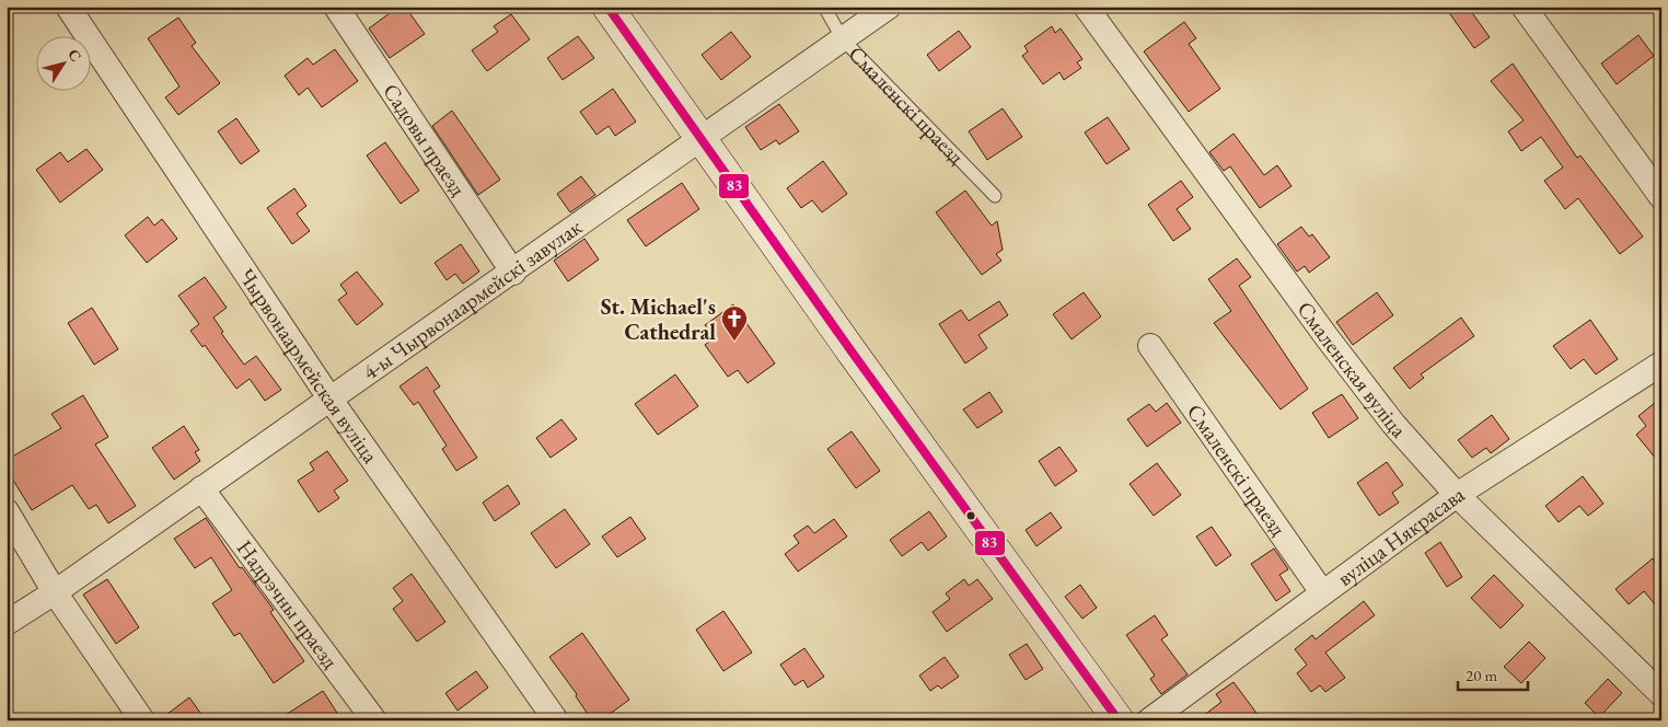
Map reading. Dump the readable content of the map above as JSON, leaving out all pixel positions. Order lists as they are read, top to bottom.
{
  "streets": {
    "street": [
      "Смаленскі праезд",
      "Садовы праезд",
      "4-ы Чырвонаармейскі завулак",
      "Чырвонаармейская вуліца",
      "Смаленская вуліца",
      "вуліца Някрасава",
      "Надрэчны праезд"
    ]
  },
  "crossings": [
    ["Смаленскі праезд", "4-ы Чырвонаармейскі завулак"],
    ["Смаленскі праезд", "вуліца Някрасава"],
    ["Садовы праезд", "4-ы Чырвонаармейскі завулак"],
    ["4-ы Чырвонаармейскі завулак", "Чырвонаармейская вуліца"],
    ["4-ы Чырвонаармейскі завулак", "Надрэчны праезд"],
    ["Смаленская вуліца", "вуліца Някрасава"]
  ],
  "places": {
    "church": ["St. Michael's Cathedral"]
  },
  "lines": ["transit line 83"],
  "scale_bar": "20 m",
  "north": "top right"
}
